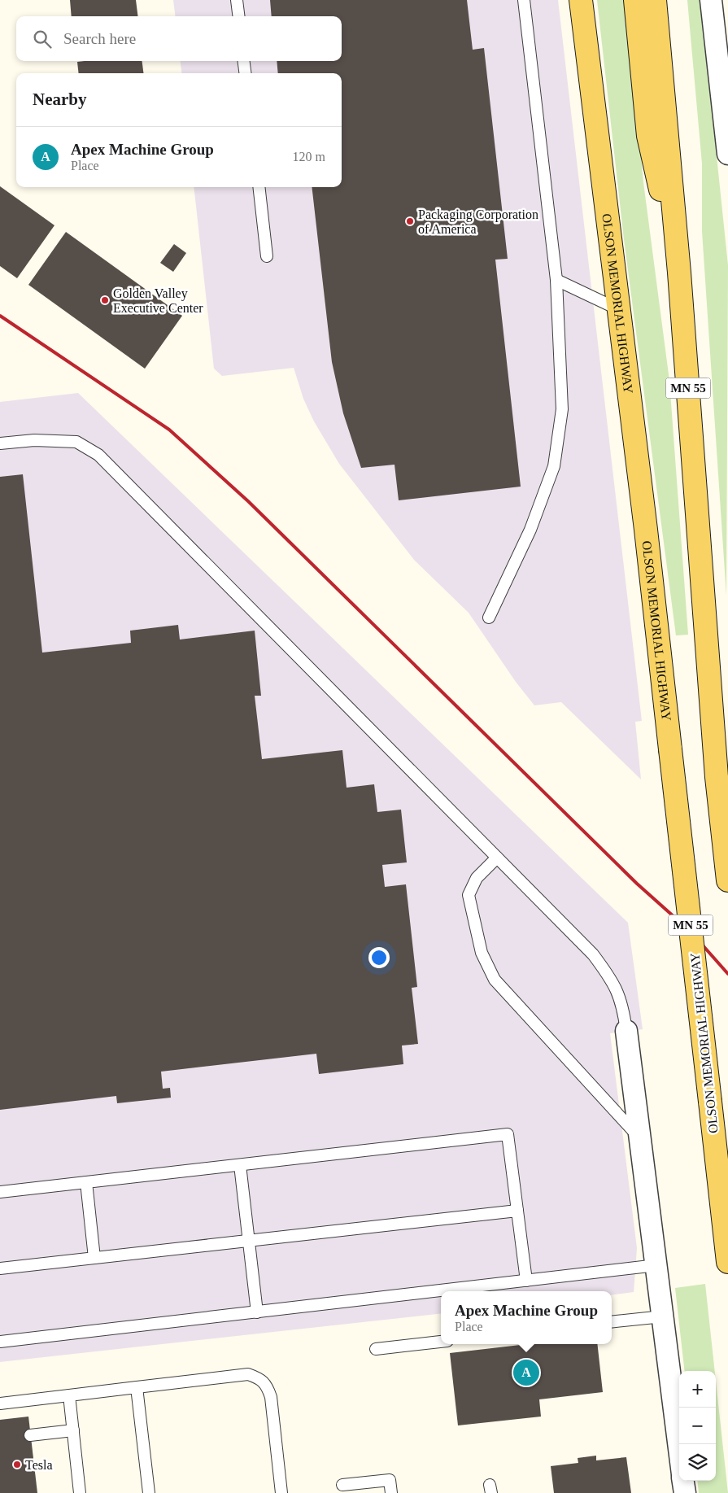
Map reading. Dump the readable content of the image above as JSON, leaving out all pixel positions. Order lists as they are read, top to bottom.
{
  "streets": {
    "main road": ["OLSON MEMORIAL HIGHWAY", "MN 55"]
  },
  "places": ["Packaging Corporation of America", "Golden Valley Executive Center", "Tesla"],
  "page": {
    "search": "Search here",
    "heading": "Nearby",
    "list": [
      {
        "mark": "A",
        "name": "Apex Machine Group",
        "note": "Place",
        "value": "120 m"
      }
    ],
    "popup": ["Apex Machine Group", "Place"],
    "pins": "A",
    "map_buttons": ["+", "−"]
  }
}
